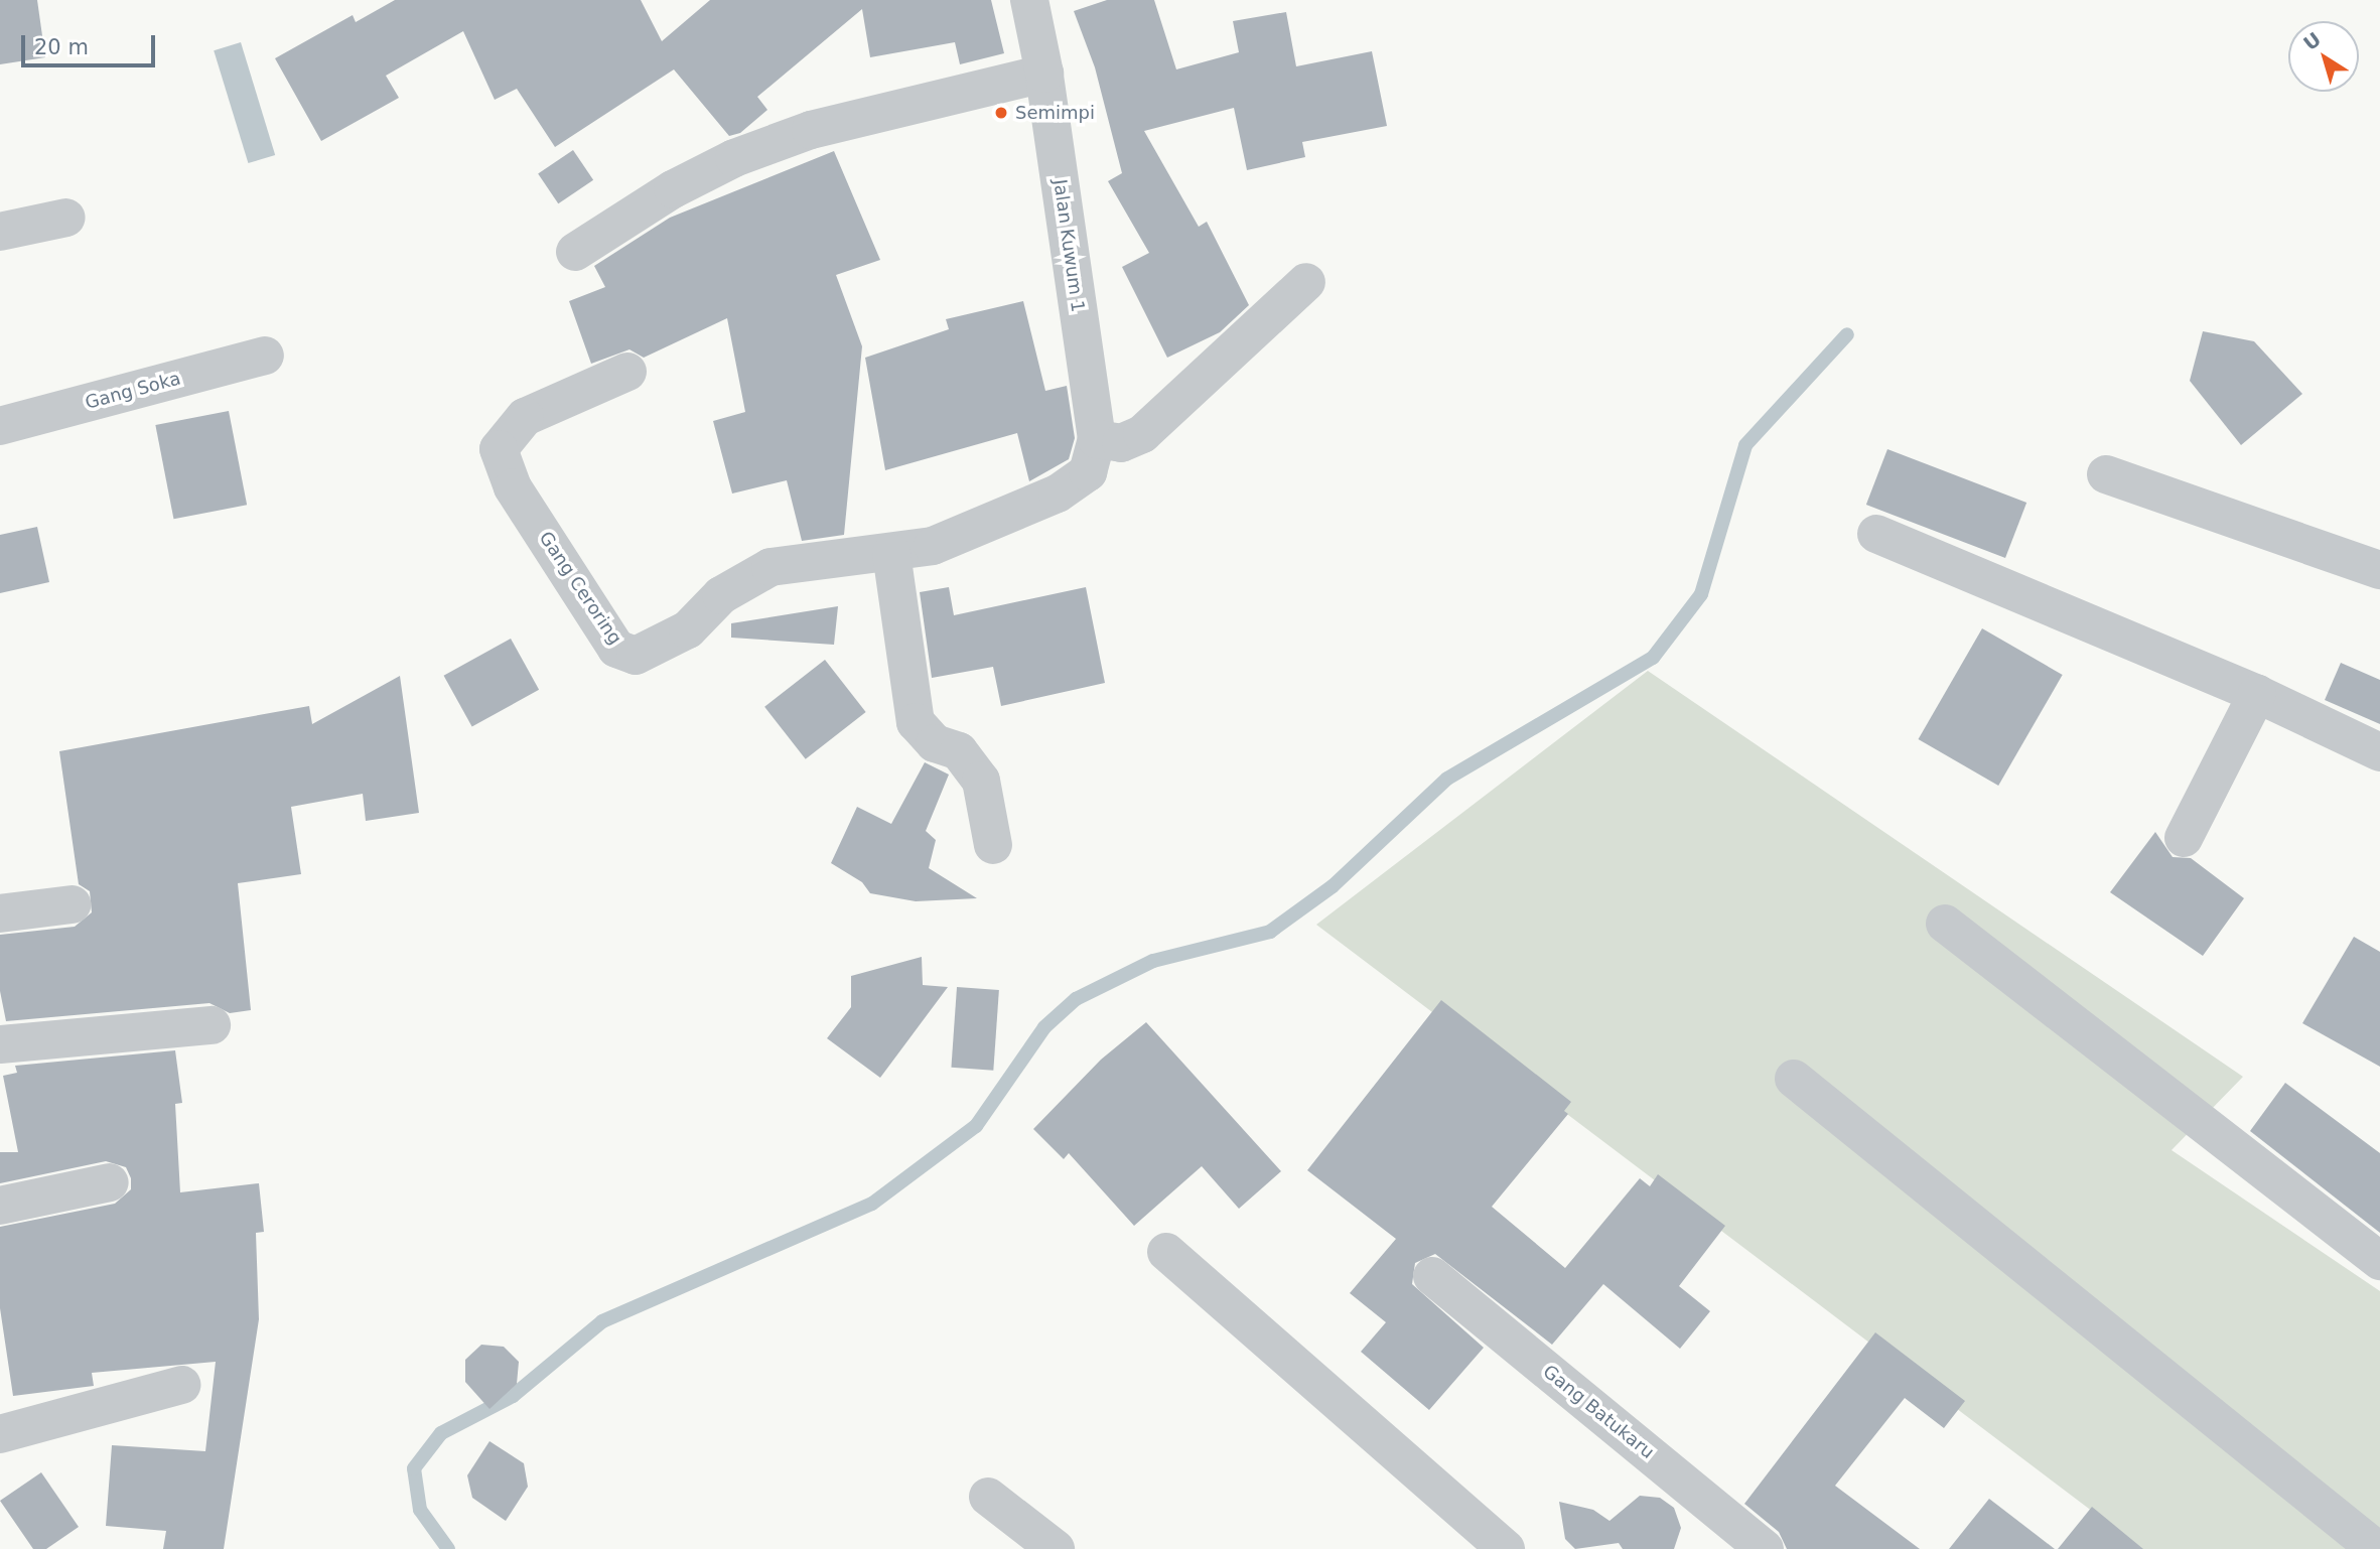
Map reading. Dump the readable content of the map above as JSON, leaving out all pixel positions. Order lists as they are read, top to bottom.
{
  "streets": {
    "street": [
      "Jalan Kuwum 1",
      "Gang Soka",
      "Gang Ceroring",
      "Gang Batukaru"
    ]
  },
  "crossings": [
    ["Jalan Kuwum 1", "Gang Ceroring"]
  ],
  "places": ["Semimpi"],
  "scale_bar": "20 m",
  "north": "top left"
}
